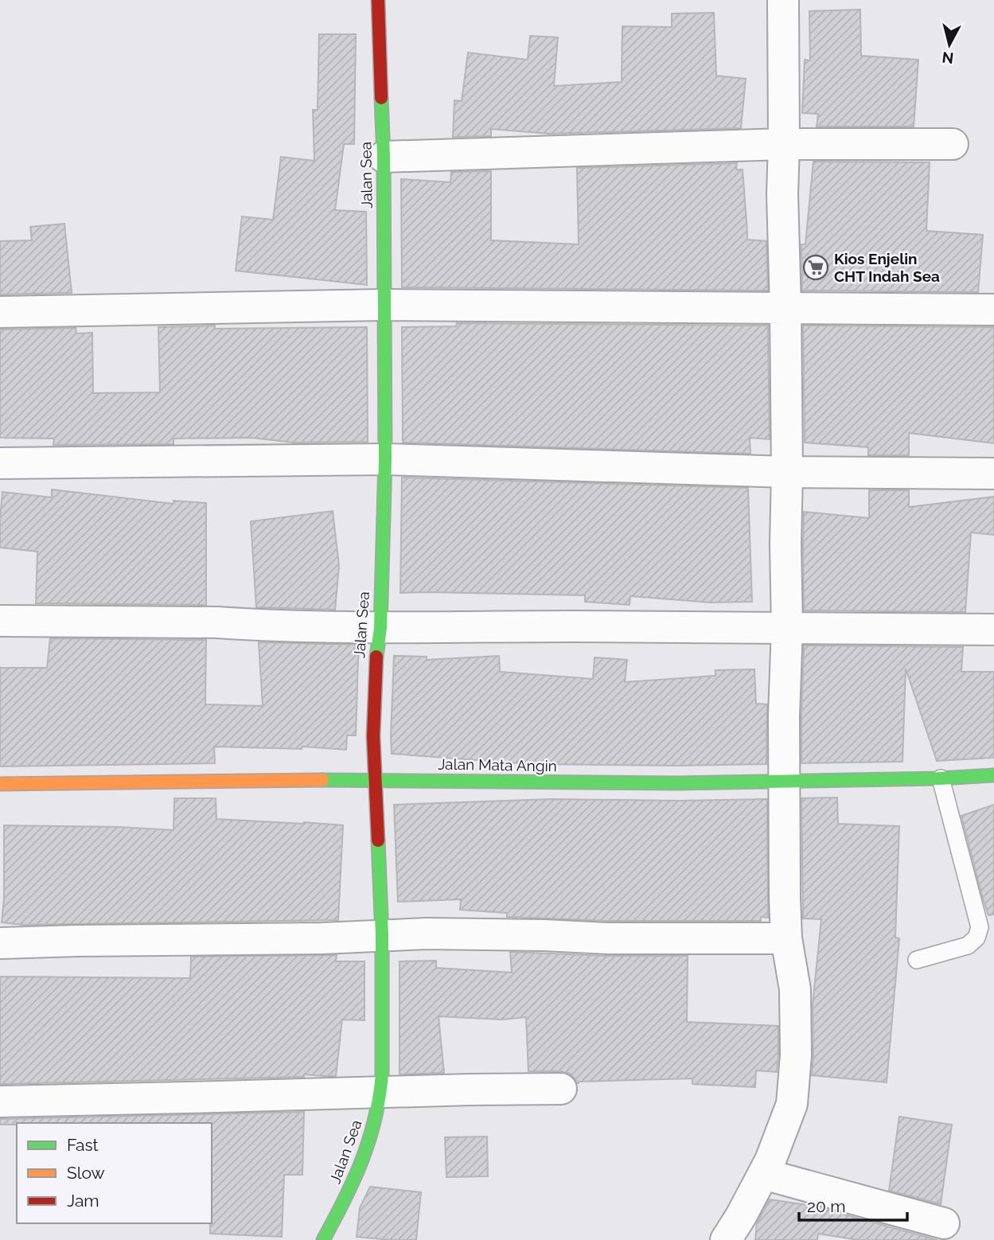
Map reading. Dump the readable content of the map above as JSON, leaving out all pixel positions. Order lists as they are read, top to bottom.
{
  "streets": {
    "street": ["Jalan Sea", "Jalan Mata Angin"]
  },
  "crossings": [
    ["Jalan Sea", "Jalan Mata Angin"]
  ],
  "places": {
    "supermarket": ["Kios Enjelin CHT Indah Sea"]
  },
  "legend": ["Fast", "Slow", "Jam"],
  "scale_bar": "20 m",
  "north": "bottom"
}
